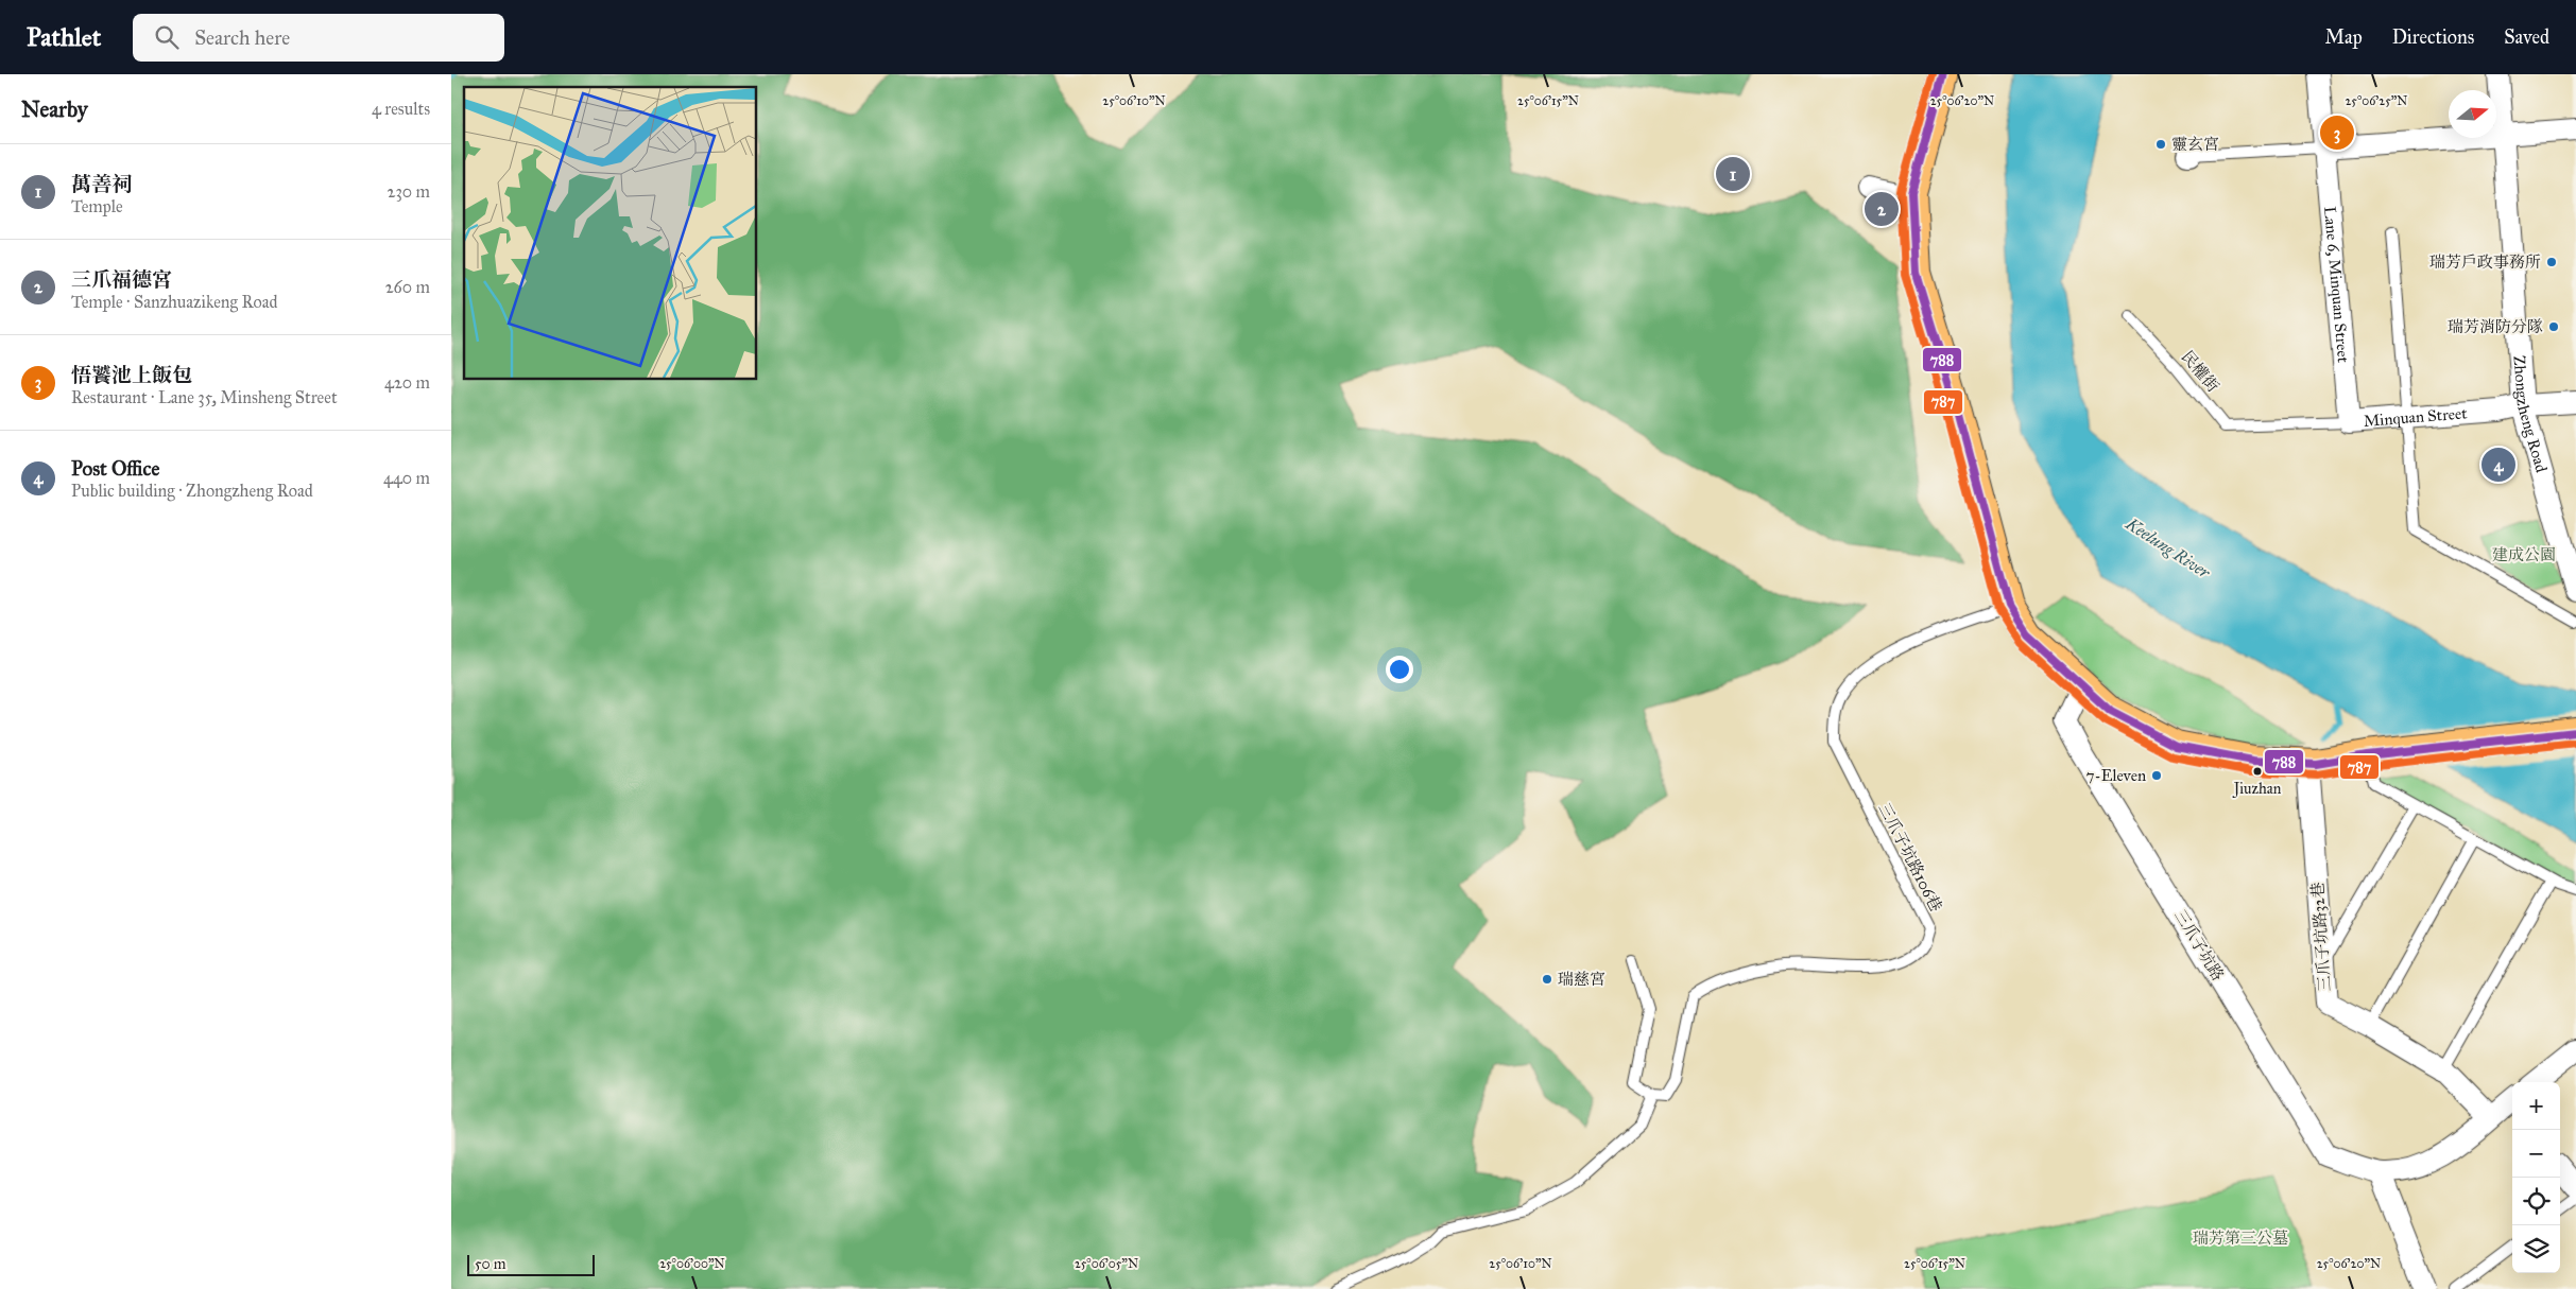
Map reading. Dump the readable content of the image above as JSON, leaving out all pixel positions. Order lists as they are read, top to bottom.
{
  "streets": {
    "street": [
      "Lane 6, Minquan Street",
      "Zhongzheng Road",
      "Minquan Street",
      "三爪子坑路32巷",
      "三爪子坑路"
    ],
    "lane": ["三爪子坑路106巷"]
  },
  "crossings": [
    ["Lane 6, Minquan Street", "Minquan Street"],
    ["Zhongzheng Road", "Minquan Street"],
    ["三爪子坑路32巷", "三爪子坑路"]
  ],
  "water": ["Keelung River"],
  "parks": ["建成公園", "瑞芳第三公墓"],
  "places": [
    "靈玄宮",
    "瑞芳戶政事務所",
    "瑞芳消防分隊",
    "Jiuzhan",
    "7-Eleven",
    "瑞慈宮"
  ],
  "lines": ["transit line 788", "transit line 787"],
  "scale_bar": "50 m",
  "north": "right",
  "page": {
    "header": "Pathlet",
    "search": "Search here",
    "nav": ["Map", "Directions", "Saved"],
    "heading": ["Nearby", "4 results"],
    "pins": [
      "3",
      "1",
      "2",
      "4"
    ],
    "list": [
      {
        "mark": "1",
        "name": "萬善祠",
        "note": "Temple",
        "value": "230 m"
      },
      {
        "mark": "2",
        "name": "三爪福德宮",
        "note": "Temple · Sanzhuazikeng Road",
        "value": "260 m"
      },
      {
        "mark": "3",
        "name": "悟饕池上飯包",
        "note": "Restaurant · Lane 35, Minsheng Street",
        "value": "420 m"
      },
      {
        "mark": "4",
        "name": "Post Office",
        "note": "Public building · Zhongzheng Road",
        "value": "440 m"
      }
    ],
    "map_buttons": ["+", "−"],
    "scale": "50 m"
  },
  "coordinates": [
    "25°06'10\"N",
    "25°06'15\"N",
    "25°06'20\"N",
    "25°06'25\"N",
    "25°06'00\"N",
    "25°06'05\"N"
  ]
}
